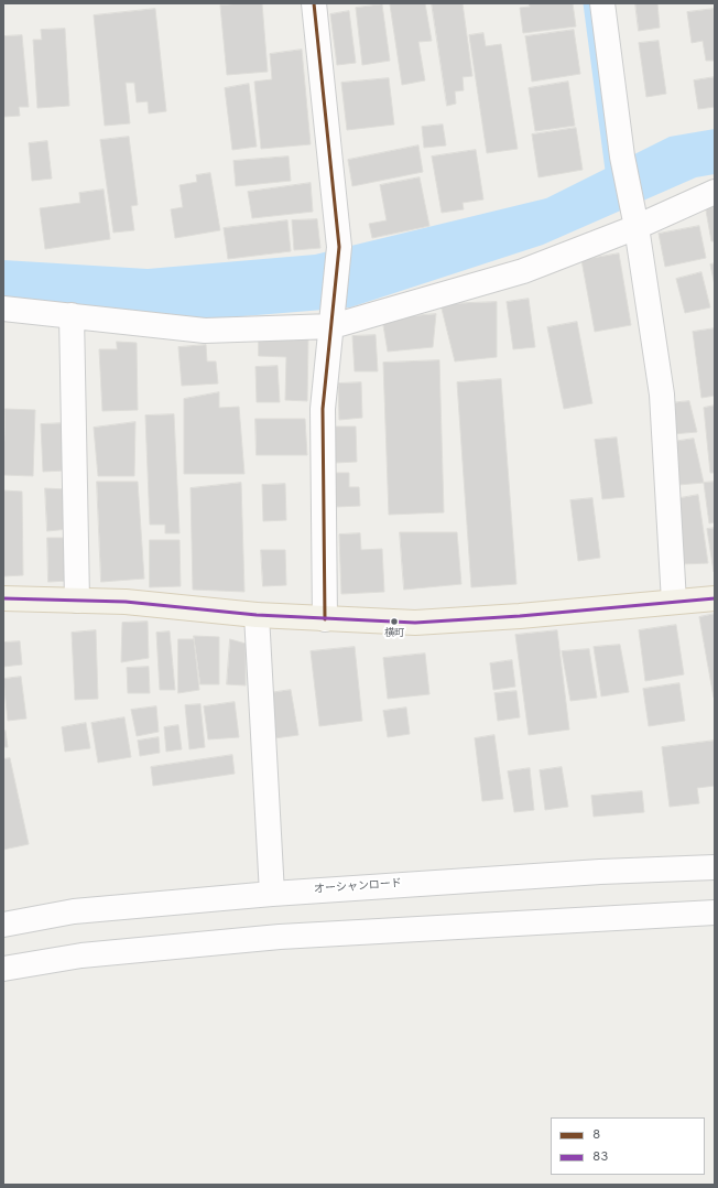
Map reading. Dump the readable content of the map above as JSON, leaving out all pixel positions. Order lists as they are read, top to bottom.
{
  "streets": {
    "street": ["オーシャンロード"]
  },
  "places": ["横町"],
  "lines": ["transit line 8", "transit line 83"],
  "legend": ["8", "83"]
}
